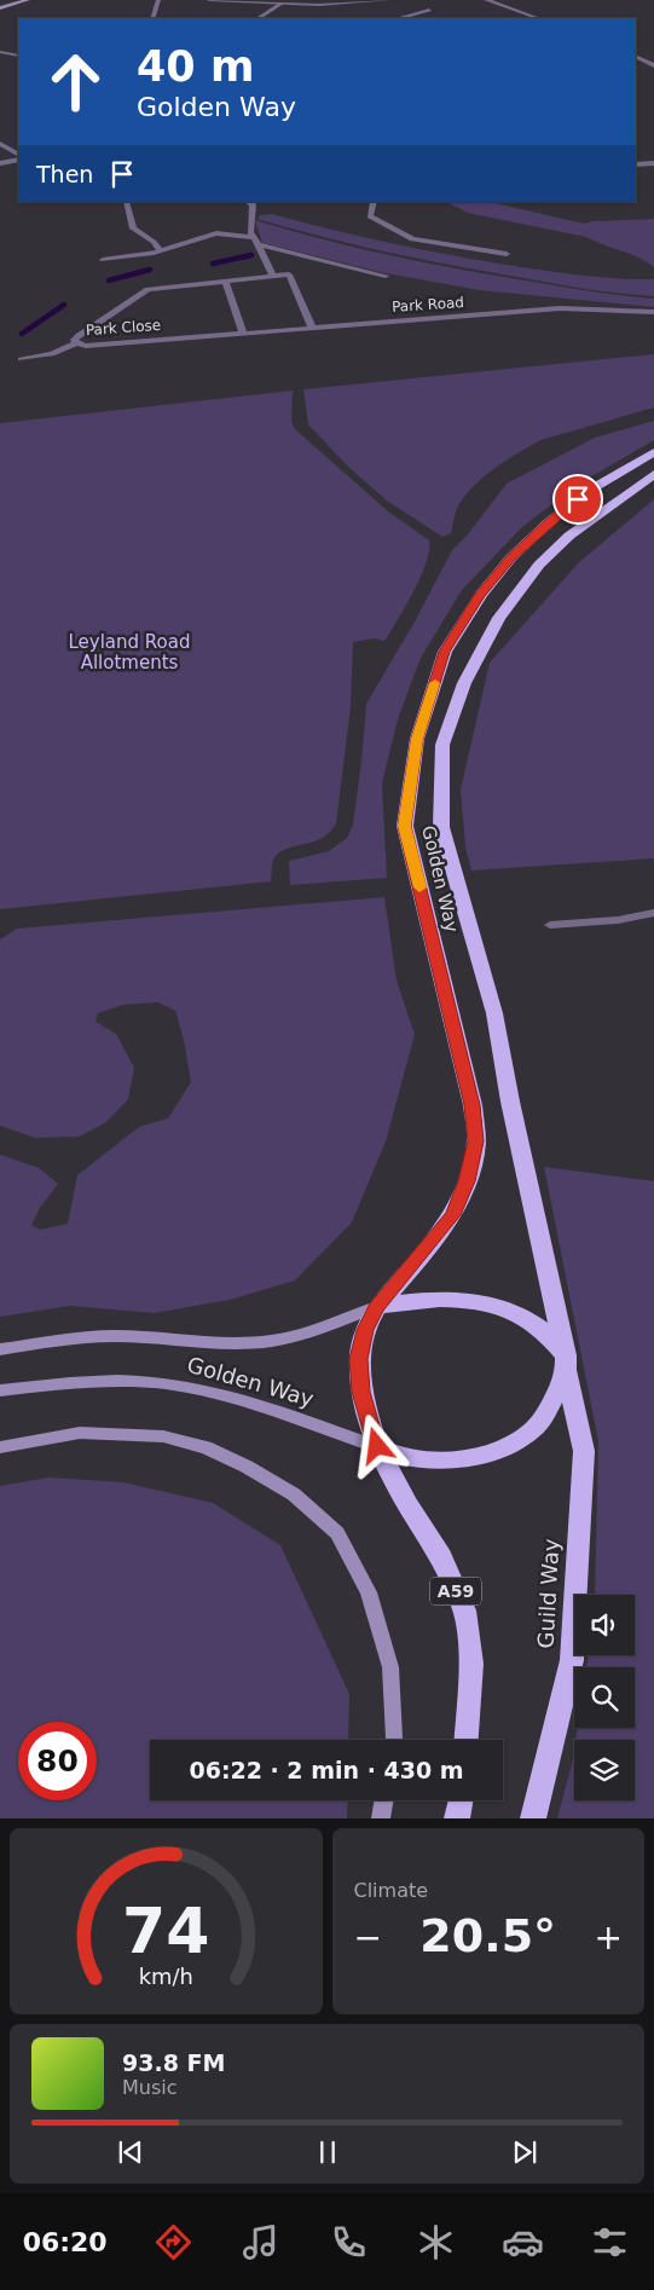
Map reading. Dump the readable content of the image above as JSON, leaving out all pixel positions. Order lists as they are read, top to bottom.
{
  "streets": {
    "highway": ["Golden Way", "A59", "Guild Way"],
    "street": ["Park Road", "Park Close"]
  },
  "crossings": [
    ["Park Road", "Park Close"],
    ["Golden Way", "A59"],
    ["Golden Way", "Guild Way"],
    ["A59", "Guild Way"]
  ],
  "parks": ["Leyland Road Allotments"],
  "page": {
    "turn": ["40 m", "Golden Way"],
    "then": "Then",
    "limit": "80",
    "trip": "06:22 · 2 min · 430 m",
    "tile": "Climate",
    "heat": ["−", "20.5°", "+"],
    "song": ["93.8 FM", "Music"],
    "tabs": "06:20",
    "gauge": ["74", "km/h"]
  }
}
